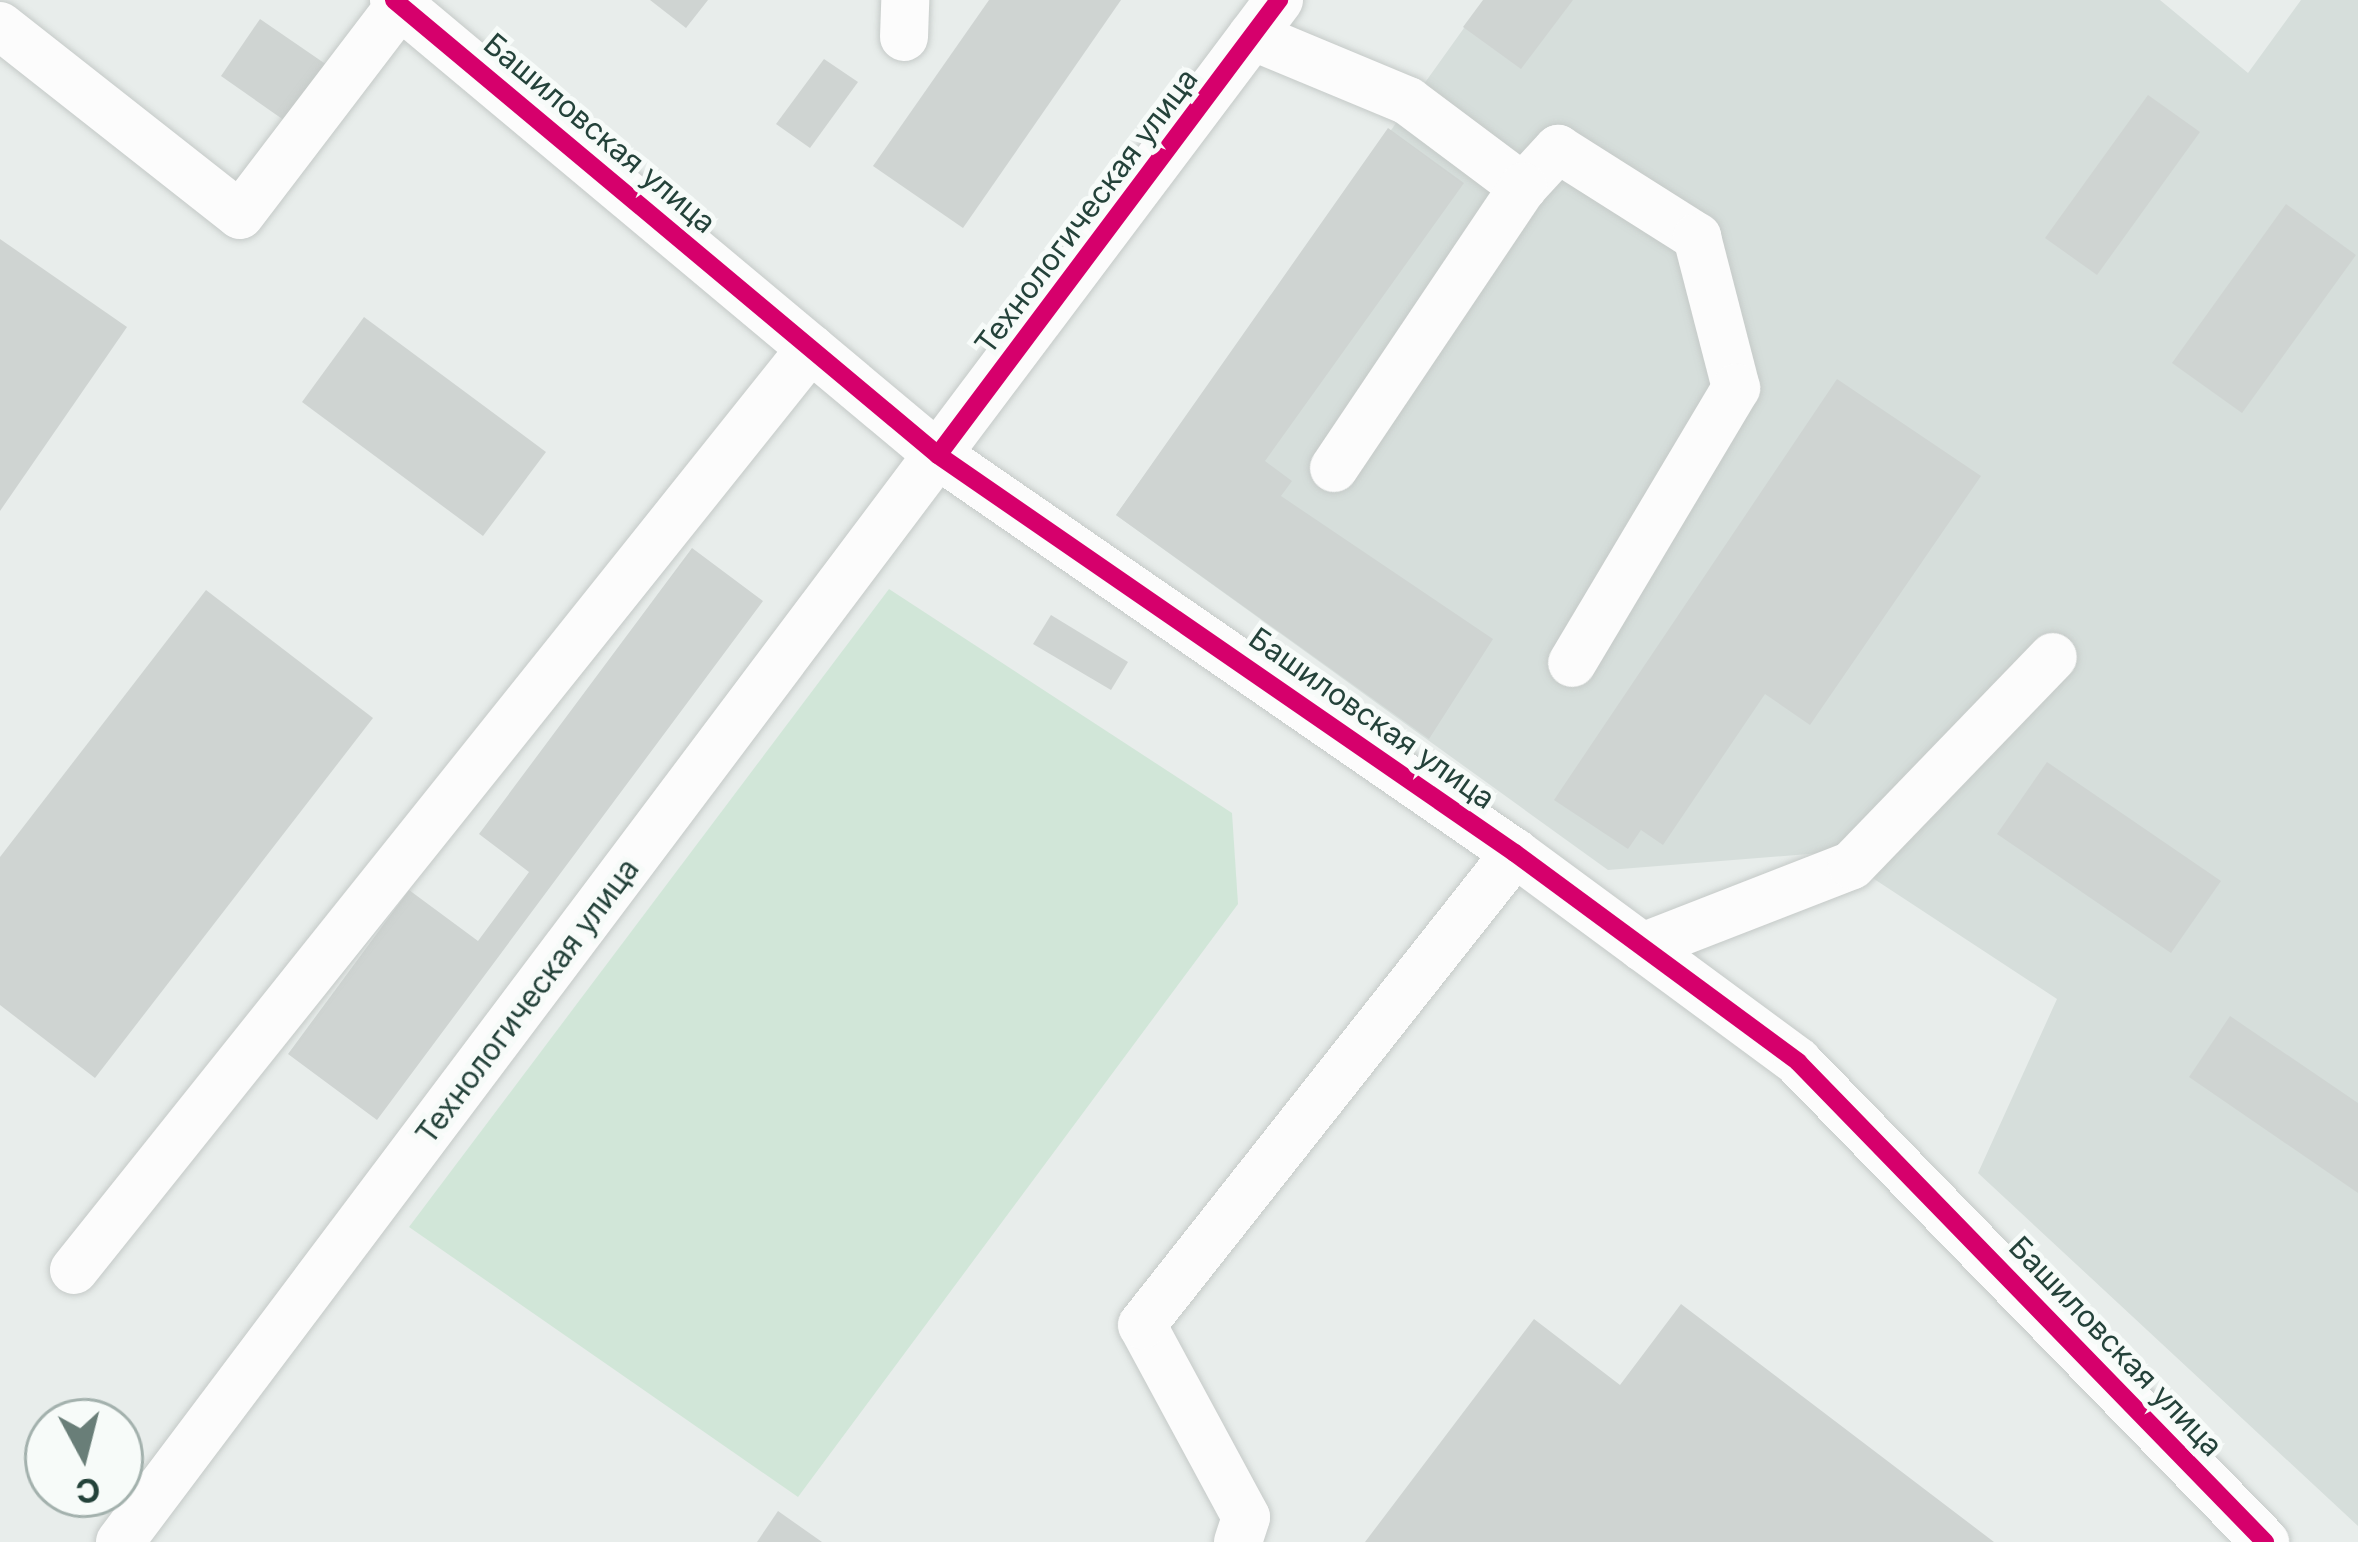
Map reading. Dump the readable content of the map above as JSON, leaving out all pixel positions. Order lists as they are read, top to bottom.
{
  "streets": {
    "street": ["Башиловская улица", "Технологическая улица"]
  },
  "crossings": [
    ["Башиловская улица", "Технологическая улица"]
  ],
  "north": "bottom"
}
